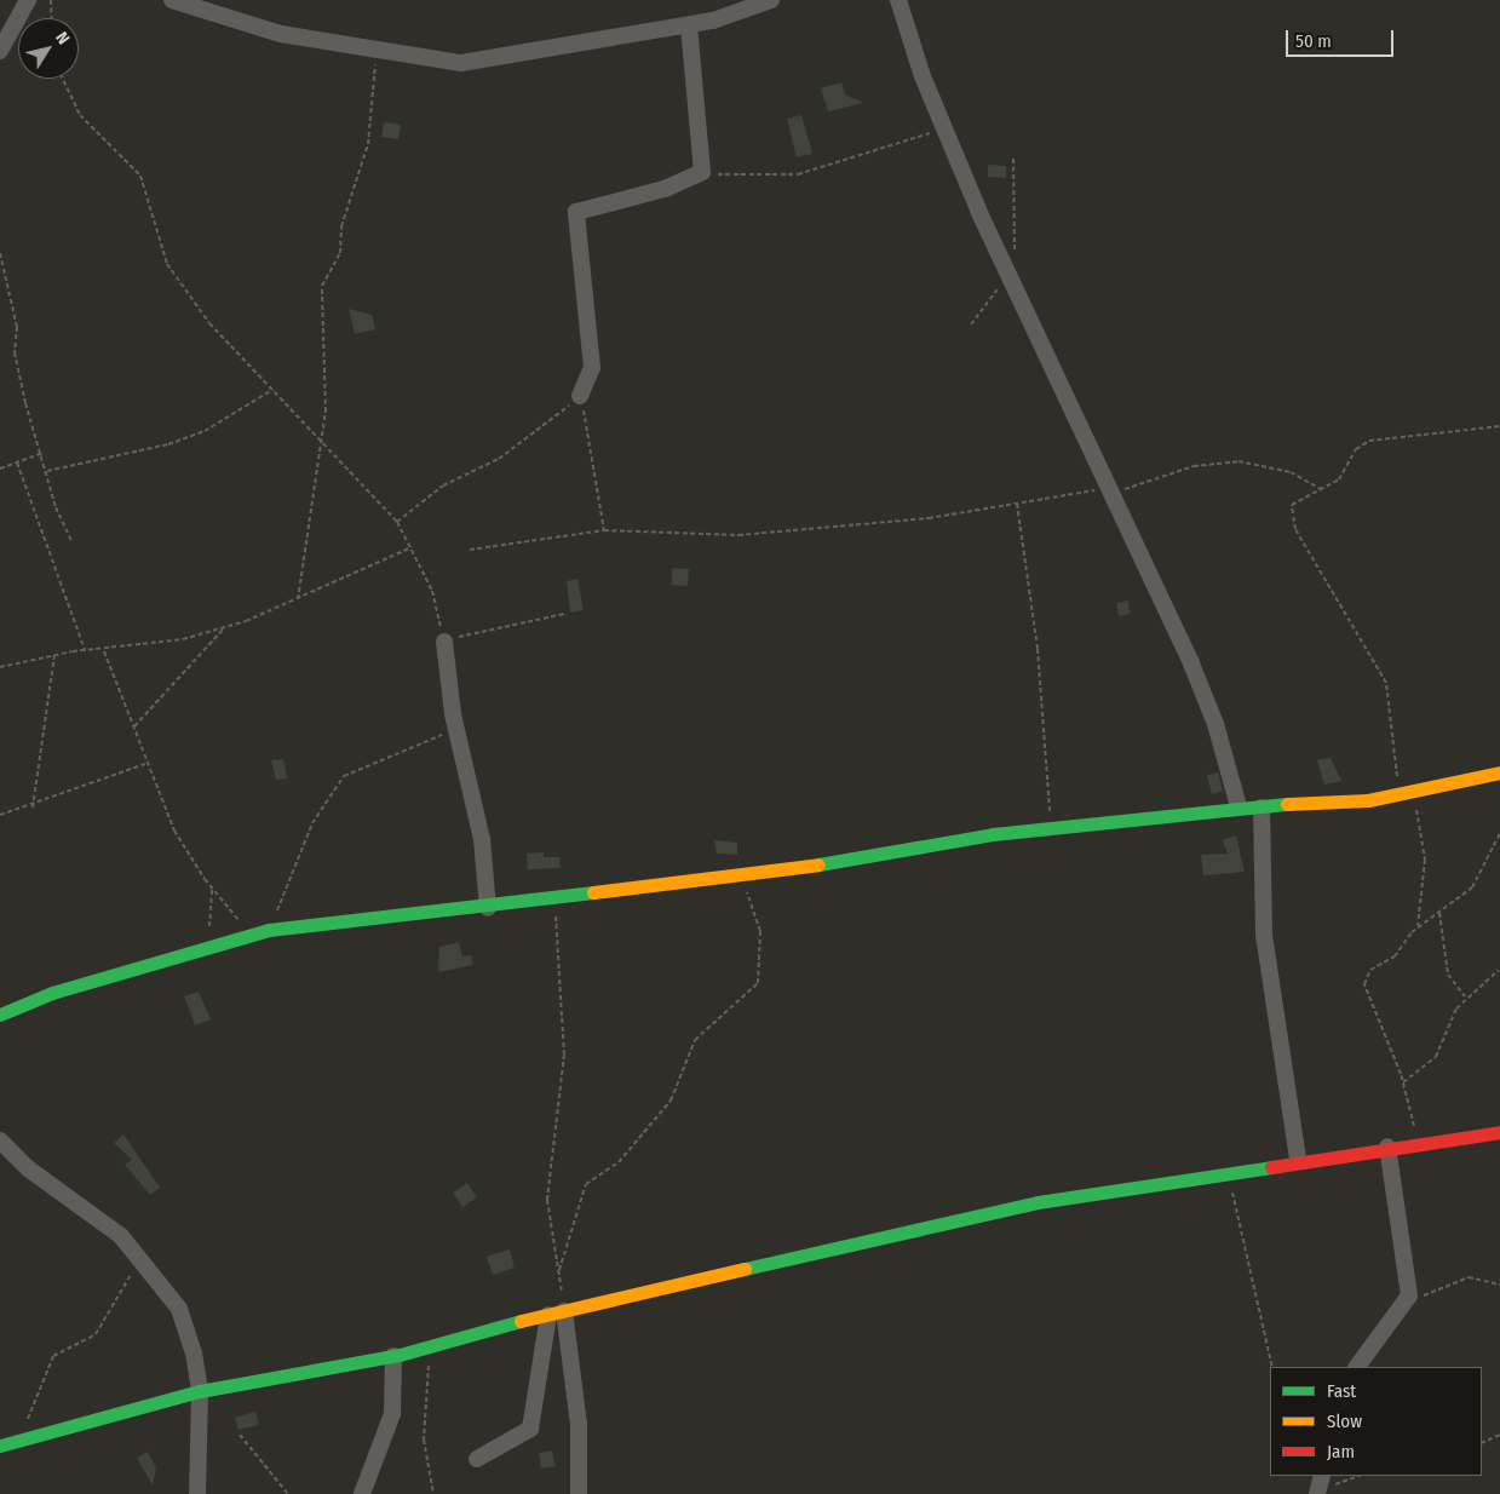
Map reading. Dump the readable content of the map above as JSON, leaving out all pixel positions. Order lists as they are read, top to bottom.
{
  "legend": ["Fast", "Slow", "Jam"],
  "scale_bar": "50 m",
  "north": "top right"
}
